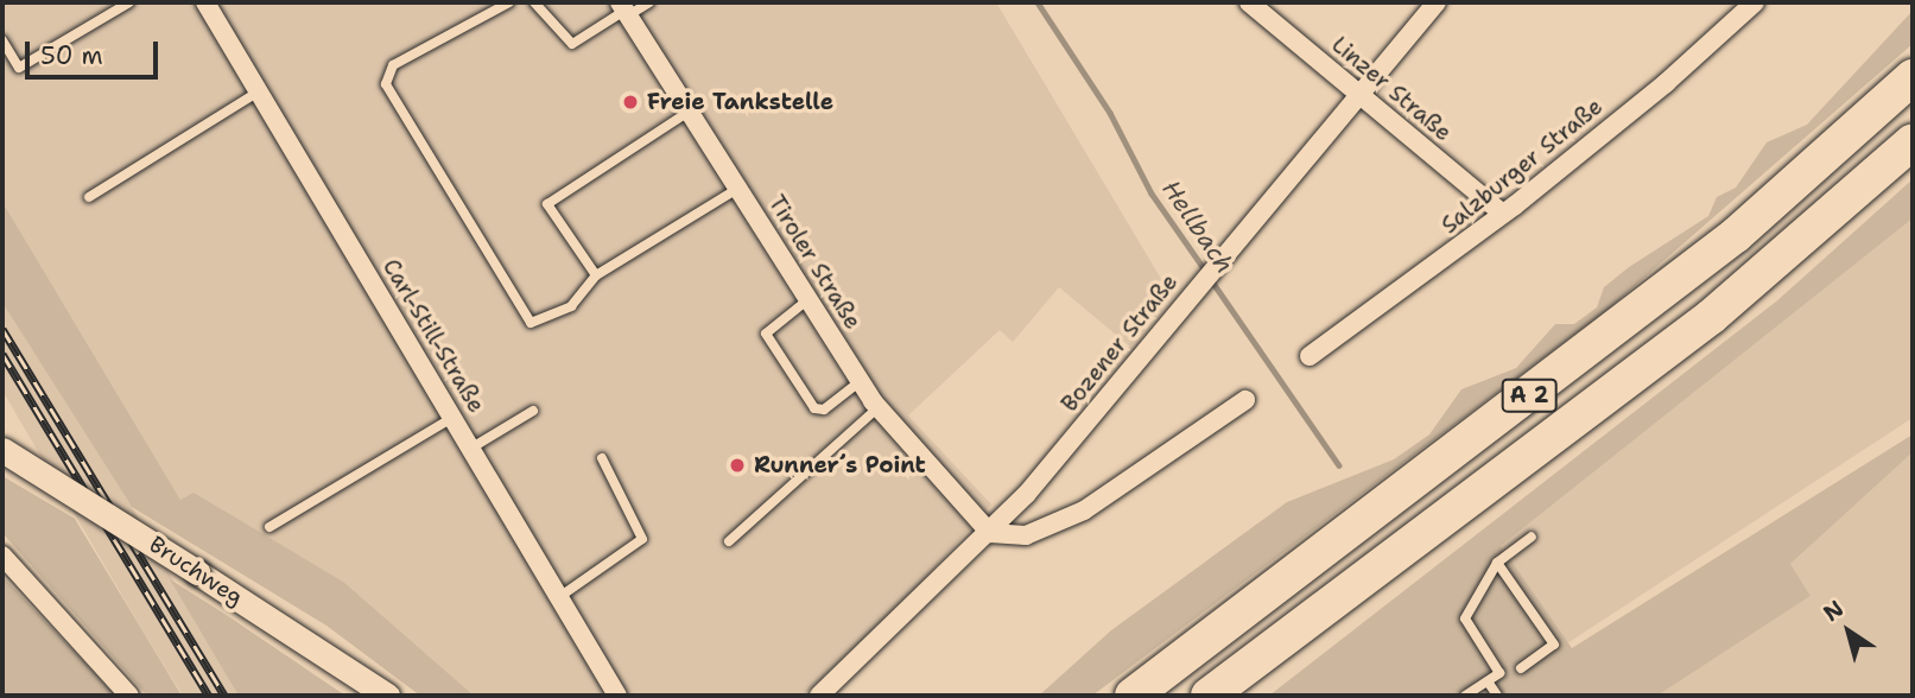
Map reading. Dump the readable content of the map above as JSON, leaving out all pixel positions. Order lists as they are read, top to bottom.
{
  "streets": {
    "highway": ["A 2"],
    "street": [
      "Linzer Straße",
      "Salzburger Straße",
      "Tiroler Straße",
      "Carl-Still-Straße",
      "Bozener Straße",
      "Bruchweg"
    ]
  },
  "crossings": [
    ["Linzer Straße", "Salzburger Straße"],
    ["Linzer Straße", "Bozener Straße"],
    ["Tiroler Straße", "Bozener Straße"]
  ],
  "water": ["Hellbach"],
  "places": ["Freie Tankstelle", "Runner´s Point"],
  "scale_bar": "50 m",
  "north": "top left"
}
